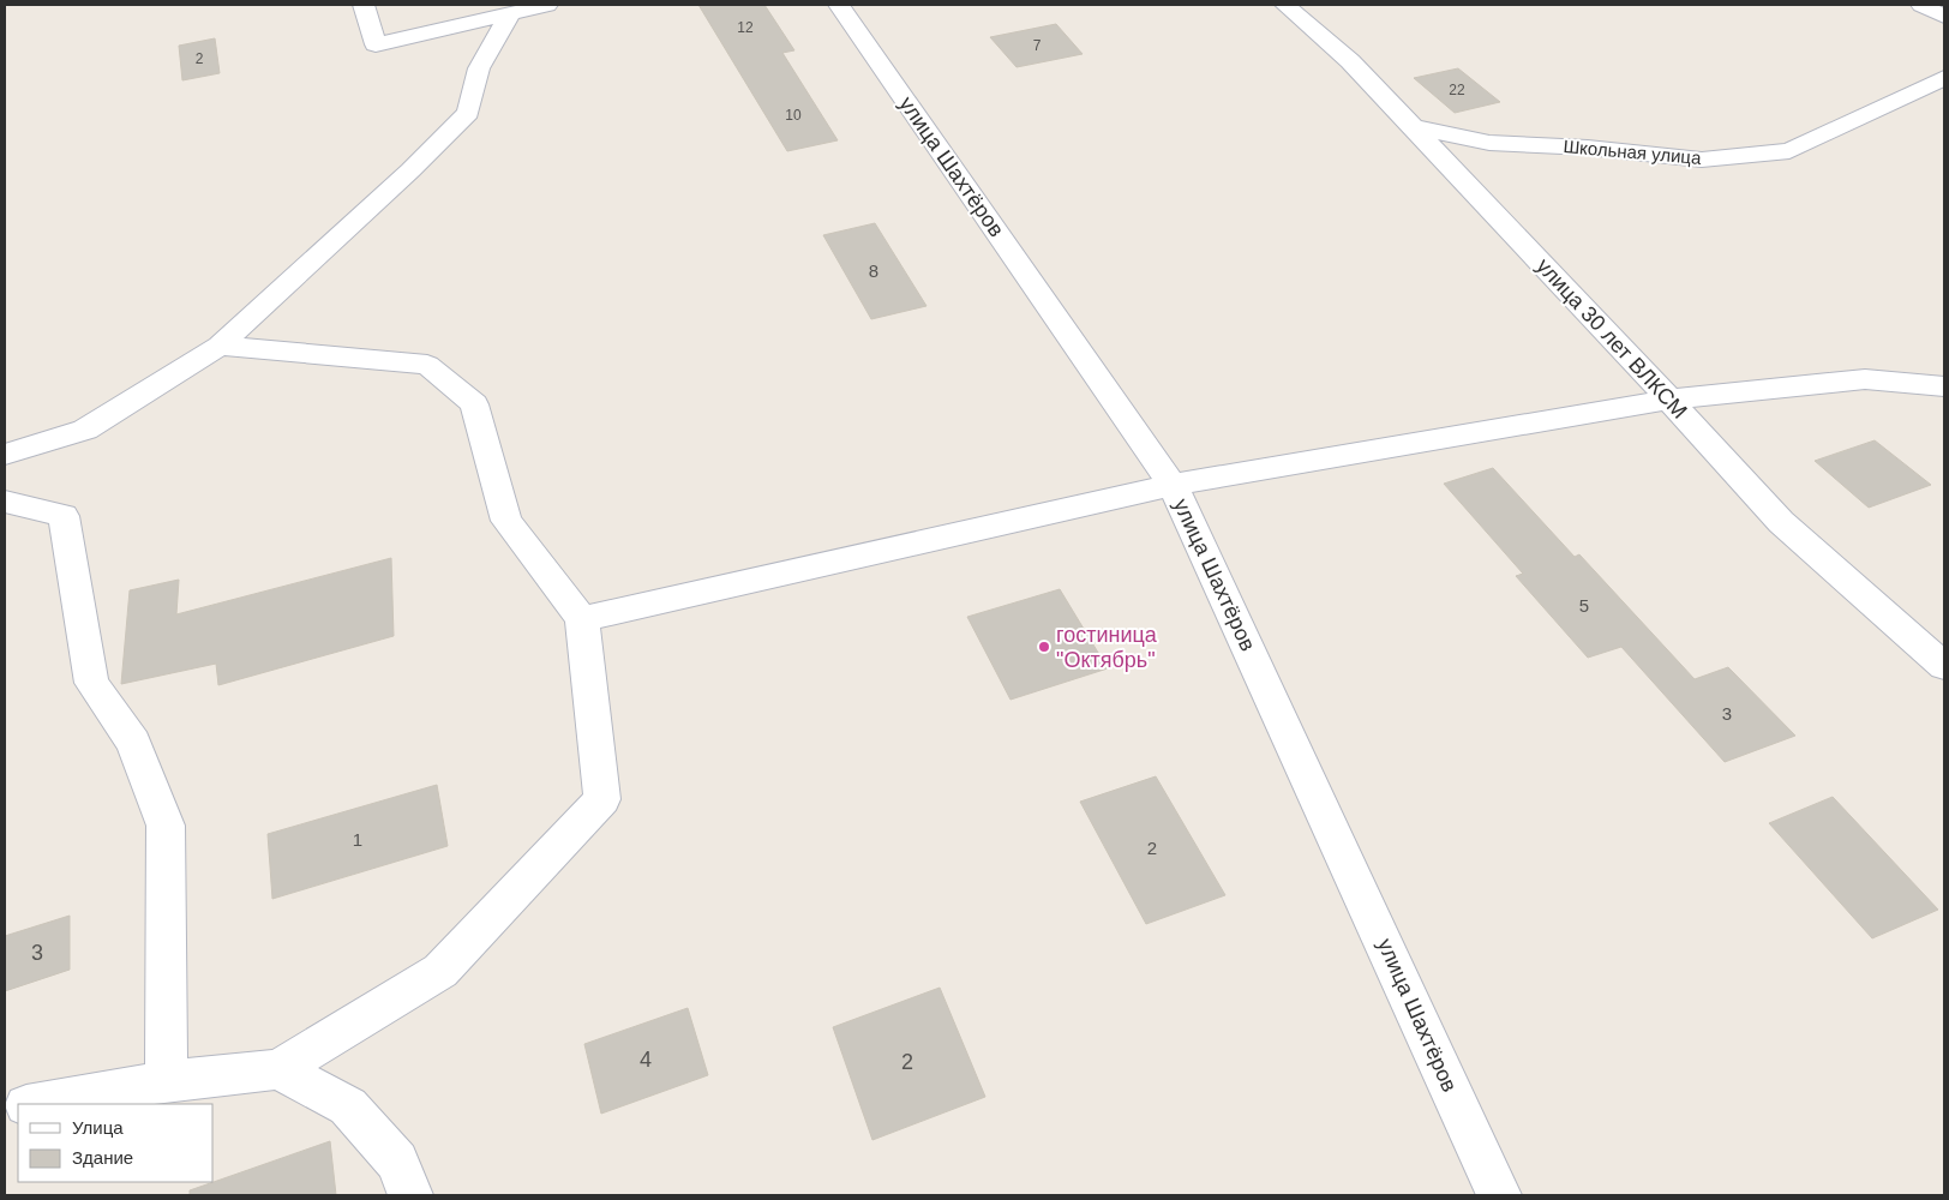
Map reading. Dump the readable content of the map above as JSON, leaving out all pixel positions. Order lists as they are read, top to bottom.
{
  "streets": {
    "street": ["Школьная улица", "улица Шахтёров", "улица 30 лет ВЛКСМ"]
  },
  "crossings": [
    ["Школьная улица", "улица 30 лет ВЛКСМ"]
  ],
  "places": ["гостиница \"Октябрь\""],
  "house_numbers": [
    "12",
    "7",
    "2",
    "22",
    "10",
    "8",
    "5",
    "3",
    "1",
    "2",
    "3",
    "4",
    "2"
  ],
  "legend": ["Улица", "Здание"]
}
